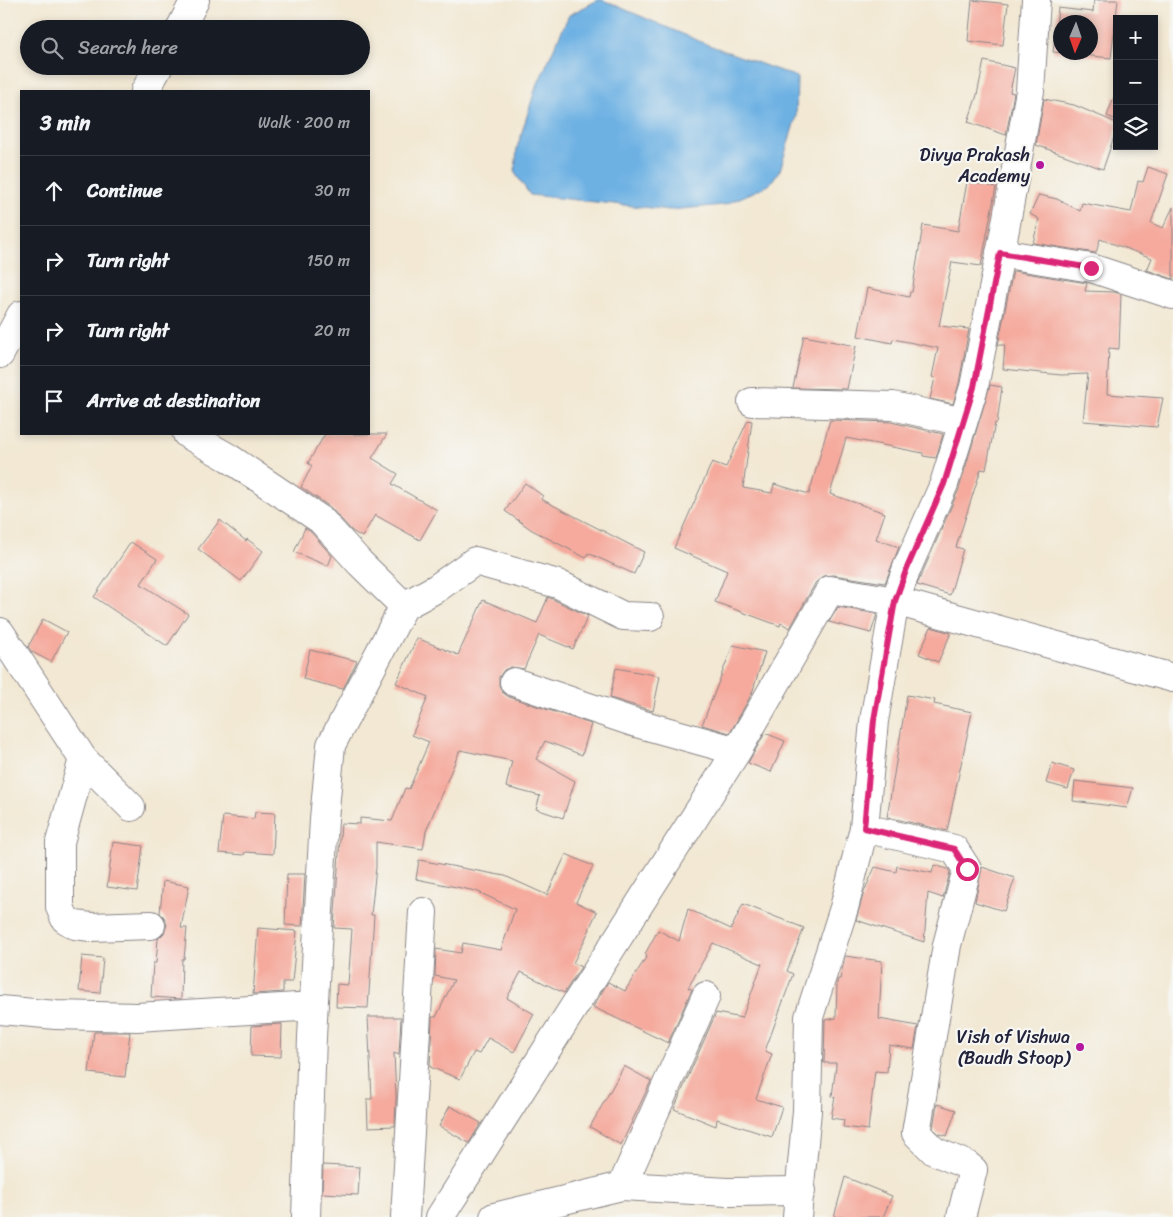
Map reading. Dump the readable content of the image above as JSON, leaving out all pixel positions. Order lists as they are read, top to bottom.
{
  "places": ["Divya Prakash Academy", "Vish of Vishwa (Baudh Stoop)"],
  "north": "bottom",
  "page": {
    "map_buttons": ["+", "−"],
    "search": "Search here",
    "heading": ["3 min", "Walk · 200 m"],
    "list": [
      ["Continue", "30 m"],
      ["Turn right", "150 m"],
      ["Turn right", "20 m"],
      "Arrive at destination"
    ]
  }
}
